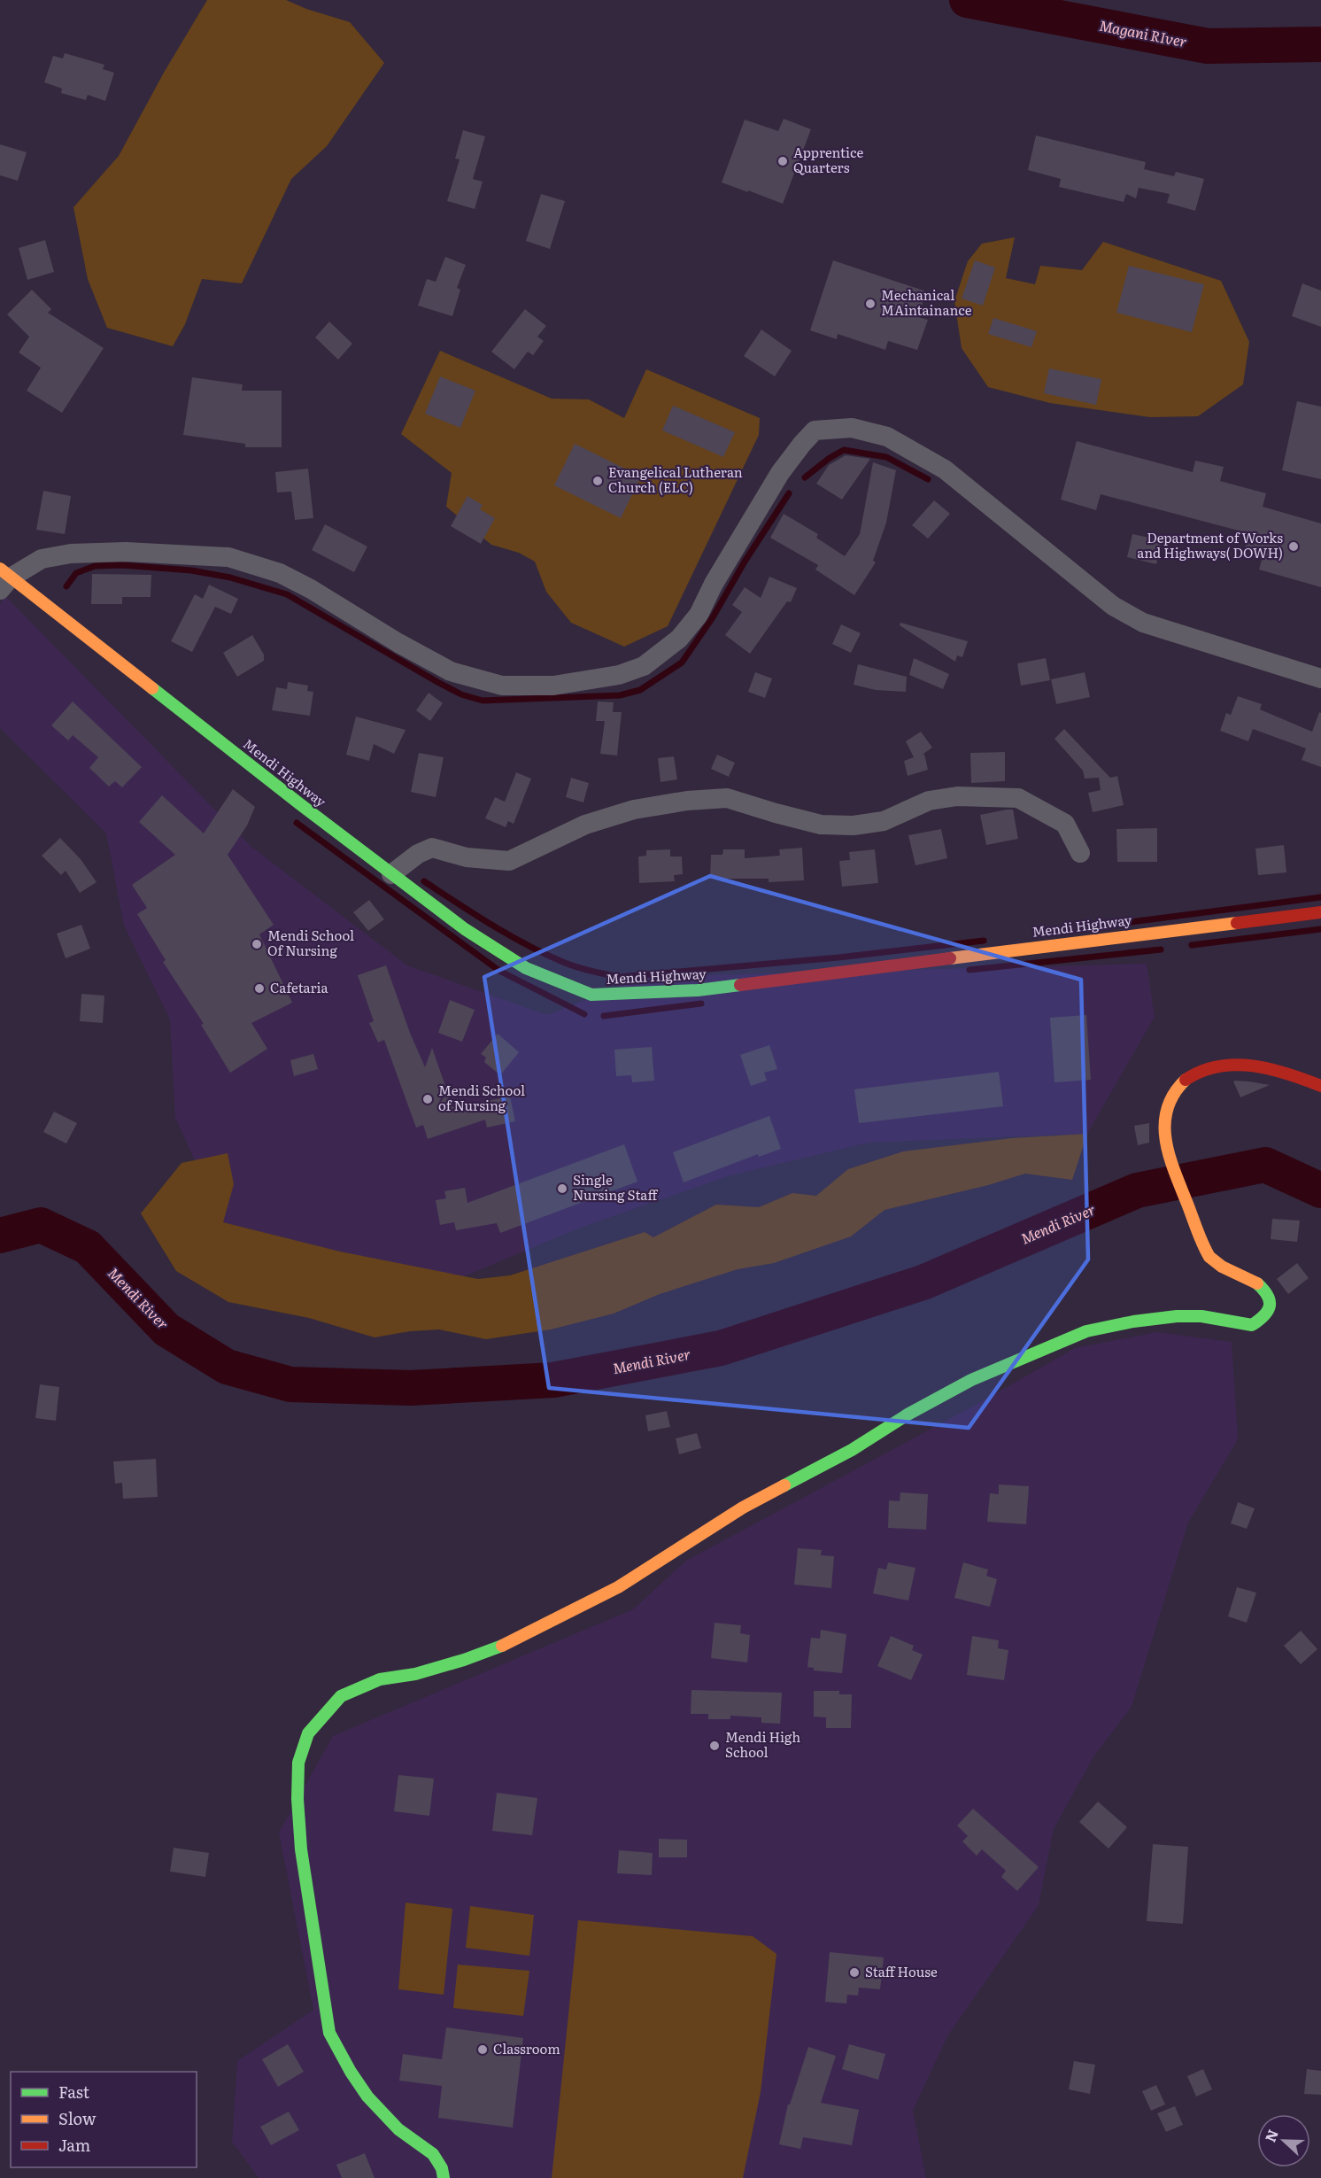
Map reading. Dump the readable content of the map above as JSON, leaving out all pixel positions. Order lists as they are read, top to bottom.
{
  "streets": {
    "street": ["Mendi Highway"]
  },
  "water": ["Magani RIver", "Mendi River"],
  "places": [
    "Apprentice Quarters",
    "Mechanical MAintainance",
    "Evangelical Lutheran Church (ELC)",
    "Department of Works and Highways( DOWH)",
    "Mendi School Of Nursing",
    "Cafetaria",
    "Mendi School of Nursing",
    "Single Nursing Staff",
    "Mendi High School",
    "Staff House",
    "Classroom"
  ],
  "legend": ["Fast", "Slow", "Jam"],
  "north": "left"
}
